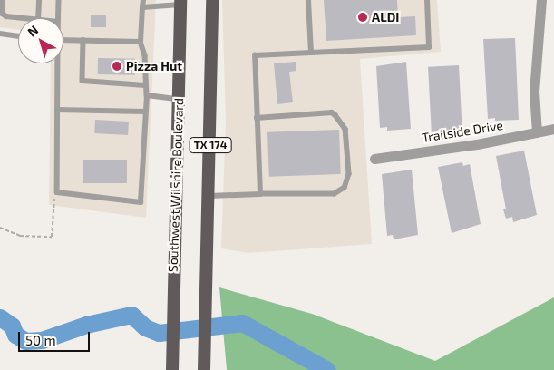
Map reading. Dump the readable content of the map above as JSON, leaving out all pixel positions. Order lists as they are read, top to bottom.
{
  "streets": {
    "main road": ["TX 174", "Southwest Wilshire Boulevard"],
    "street": ["Trailside Drive"]
  },
  "places": ["ALDI", "Pizza Hut"],
  "scale_bar": "50 m",
  "north": "top left"
}
